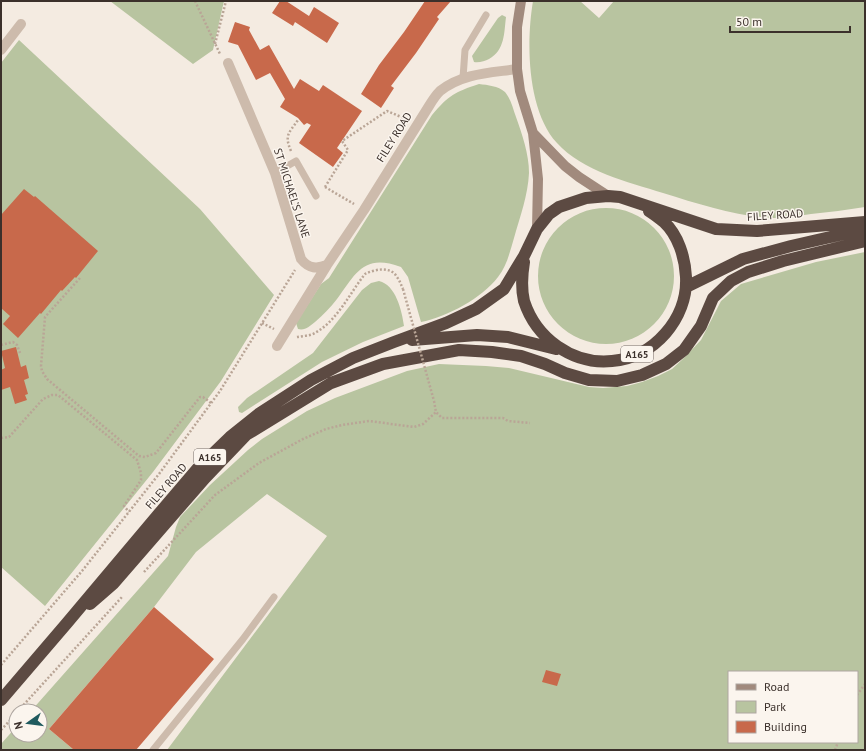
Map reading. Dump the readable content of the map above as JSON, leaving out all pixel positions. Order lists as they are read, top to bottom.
{
  "streets": {
    "highway": ["FILEY ROAD", "A165"],
    "street": ["ST MICHAEL'S LANE"]
  },
  "legend": ["Road", "Park", "Building"],
  "scale_bar": "50 m",
  "north": "left"
}
